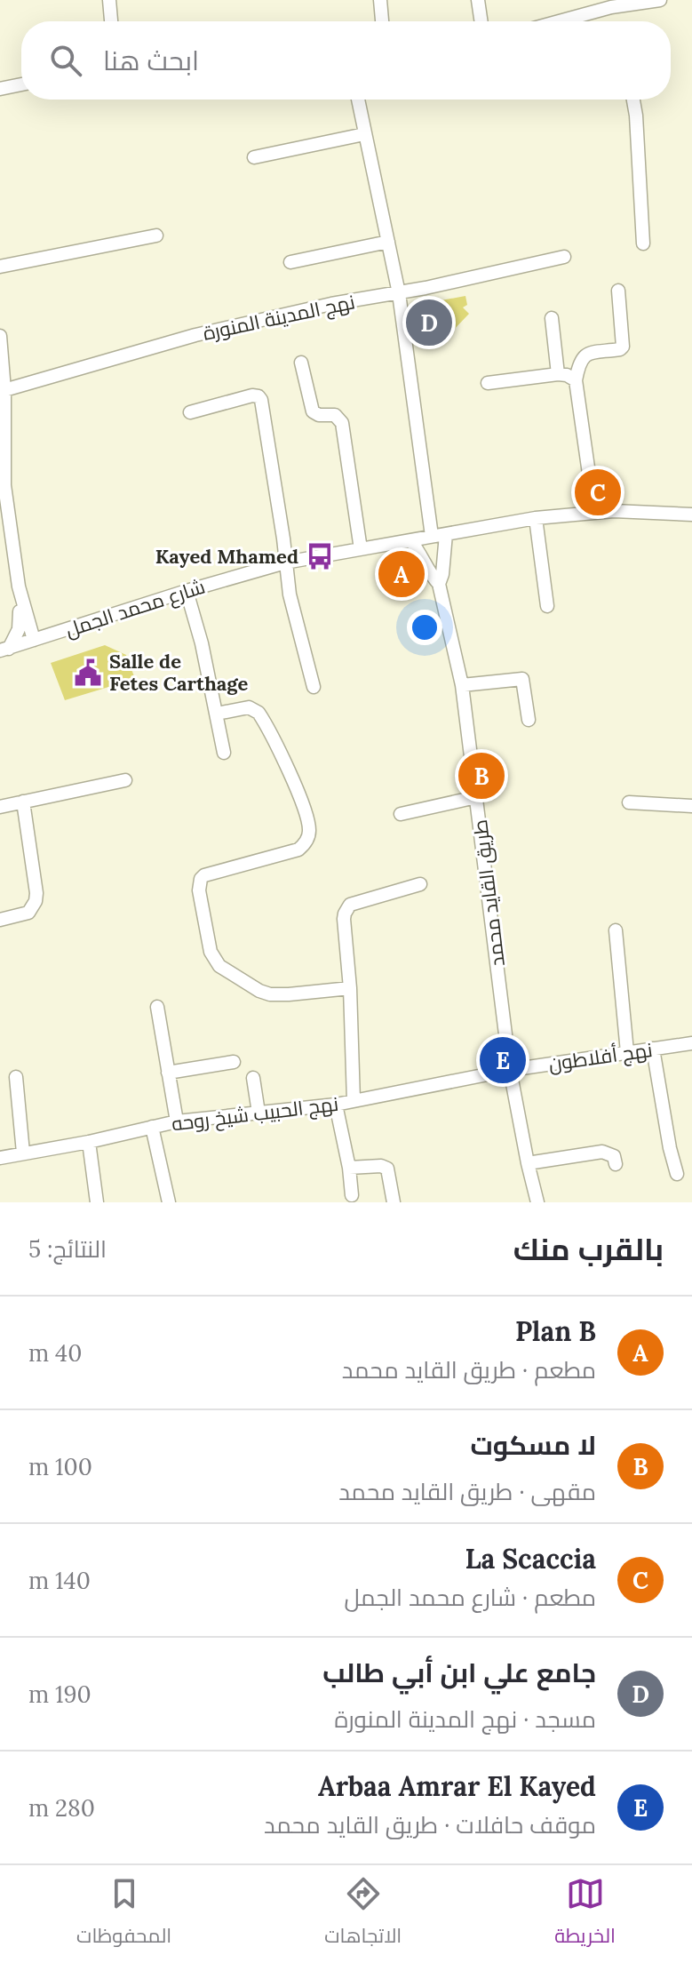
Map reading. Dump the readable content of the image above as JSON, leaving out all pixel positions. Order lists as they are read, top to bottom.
{
  "streets": {
    "street": [
      "نهج المدينة المنورة",
      "شارع محمد الجمل",
      "طريق القايد محمد",
      "نهج أفلاطون",
      "نهج الحبيب شيخ روحه"
    ]
  },
  "crossings": [
    ["شارع محمد الجمل", "طريق القايد محمد"],
    ["طريق القايد محمد", "نهج أفلاطون"],
    ["طريق القايد محمد", "نهج الحبيب شيخ روحه"],
    ["نهج أفلاطون", "نهج الحبيب شيخ روحه"]
  ],
  "places": {
    "bus stop": ["Kayed Mhamed"],
    "public building": ["Salle de Fetes Carthage"]
  },
  "page": {
    "search": "ابحث هنا",
    "pins": [
      "D",
      "C",
      "A",
      "B",
      "E"
    ],
    "heading": ["بالقرب منك", "النتائج: 5"],
    "list": [
      {
        "mark": "A",
        "name": "Plan B",
        "note": "مطعم · طريق القايد محمد",
        "value": "40 m"
      },
      {
        "mark": "B",
        "name": "لا مسكوت",
        "note": "مقهى · طريق القايد محمد",
        "value": "100 m"
      },
      {
        "mark": "C",
        "name": "La Scaccia",
        "note": "مطعم · شارع محمد الجمل",
        "value": "140 m"
      },
      {
        "mark": "D",
        "name": "جامع علي ابن أبي طالب",
        "note": "مسجد · نهج المدينة المنورة",
        "value": "190 m"
      },
      {
        "mark": "E",
        "name": "Arbaa Amrar El Kayed",
        "note": "موقف حافلات · طريق القايد محمد",
        "value": "280 m"
      }
    ],
    "nav": ["الخريطة", "الاتجاهات", "المحفوظات"]
  }
}
